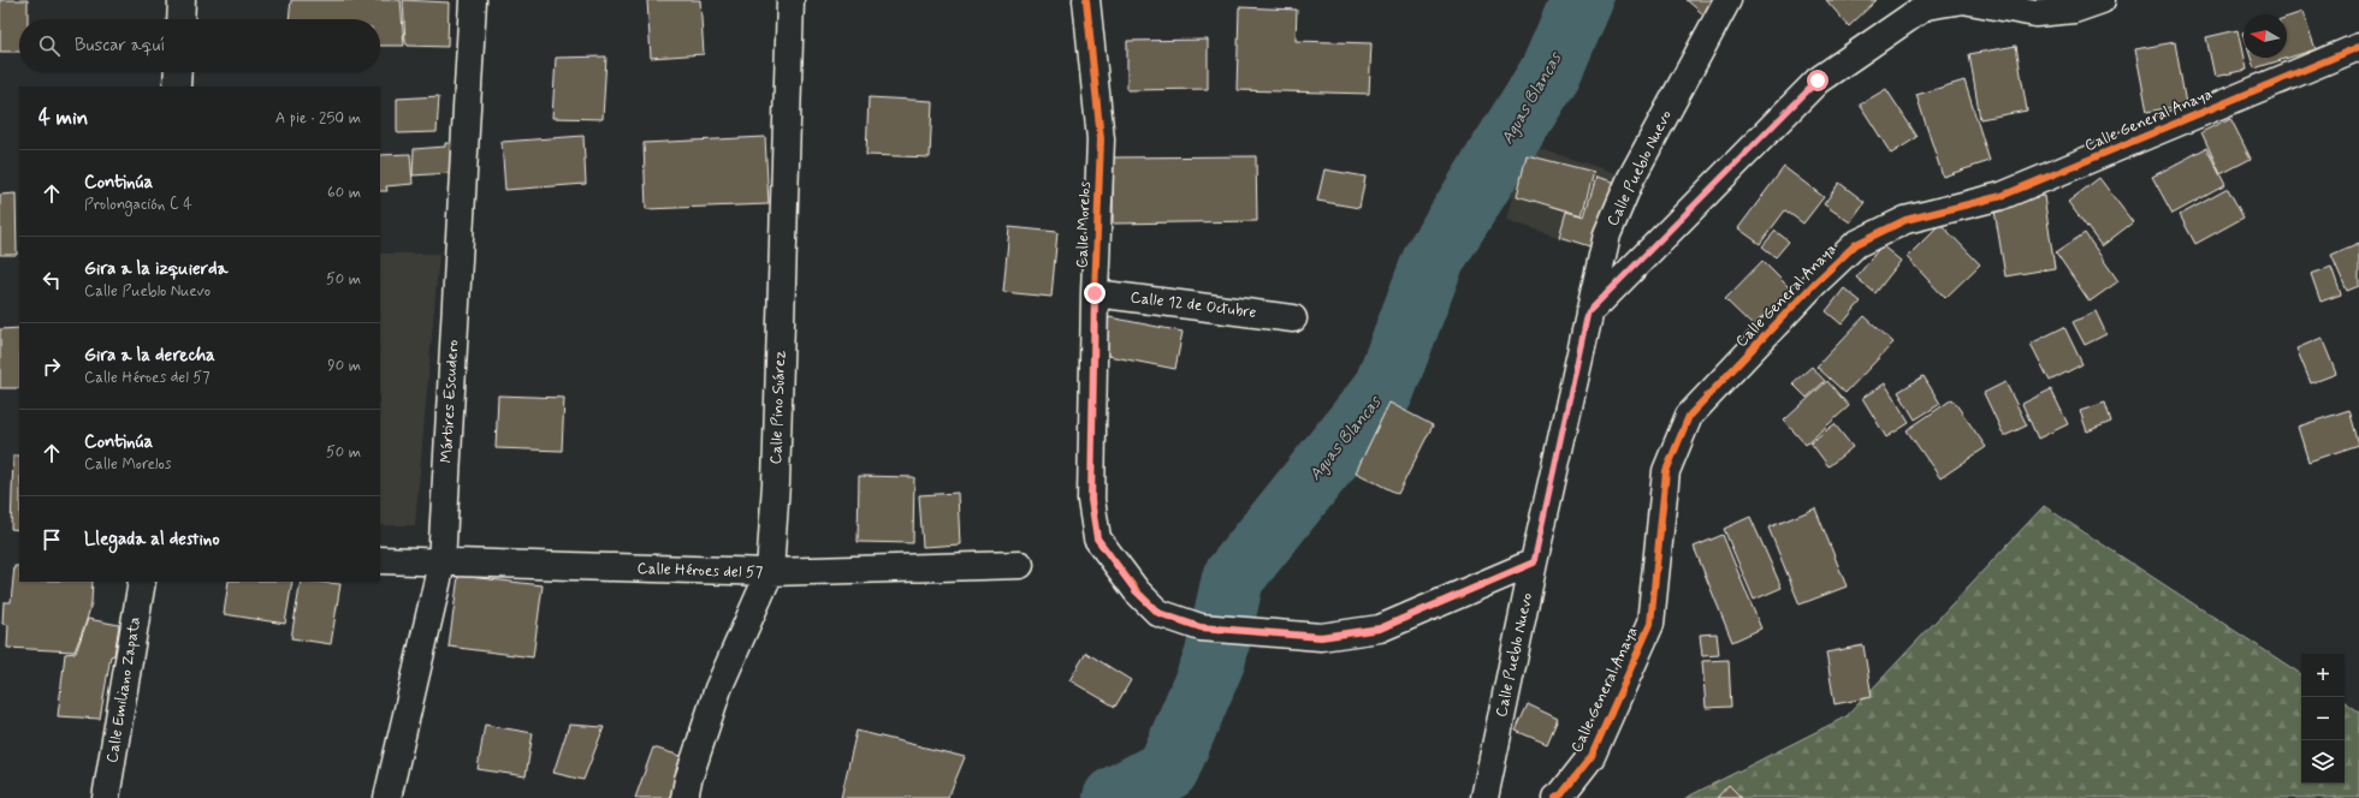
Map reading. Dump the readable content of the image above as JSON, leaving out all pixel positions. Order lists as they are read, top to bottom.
{
  "streets": {
    "street": [
      "Calle General Anaya",
      "Calle Pueblo Nuevo",
      "Calle Morelos",
      "Calle 12 de Octubre",
      "Mártires Escudero",
      "Calle Pino Suárez",
      "Calle Héroes del 57",
      "Calle Emiliano Zapata"
    ]
  },
  "crossings": [
    ["Calle Pueblo Nuevo", "Calle Morelos"],
    ["Calle Morelos", "Calle 12 de Octubre"],
    ["Mártires Escudero", "Calle Héroes del 57"],
    ["Calle Pino Suárez", "Calle Héroes del 57"]
  ],
  "water": ["Aguas Blancas"],
  "north": "left",
  "page": {
    "search": "Buscar aquí",
    "heading": ["4 min", "A pie · 250 m"],
    "list": [
      ["Continúa", "Prolongación C 4", "60 m"],
      ["Gira a la izquierda", "Calle Pueblo Nuevo", "50 m"],
      ["Gira a la derecha", "Calle Héroes del 57", "90 m"],
      ["Continúa", "Calle Morelos", "50 m"],
      "Llegada al destino"
    ],
    "map_buttons": ["+", "−"]
  }
}
